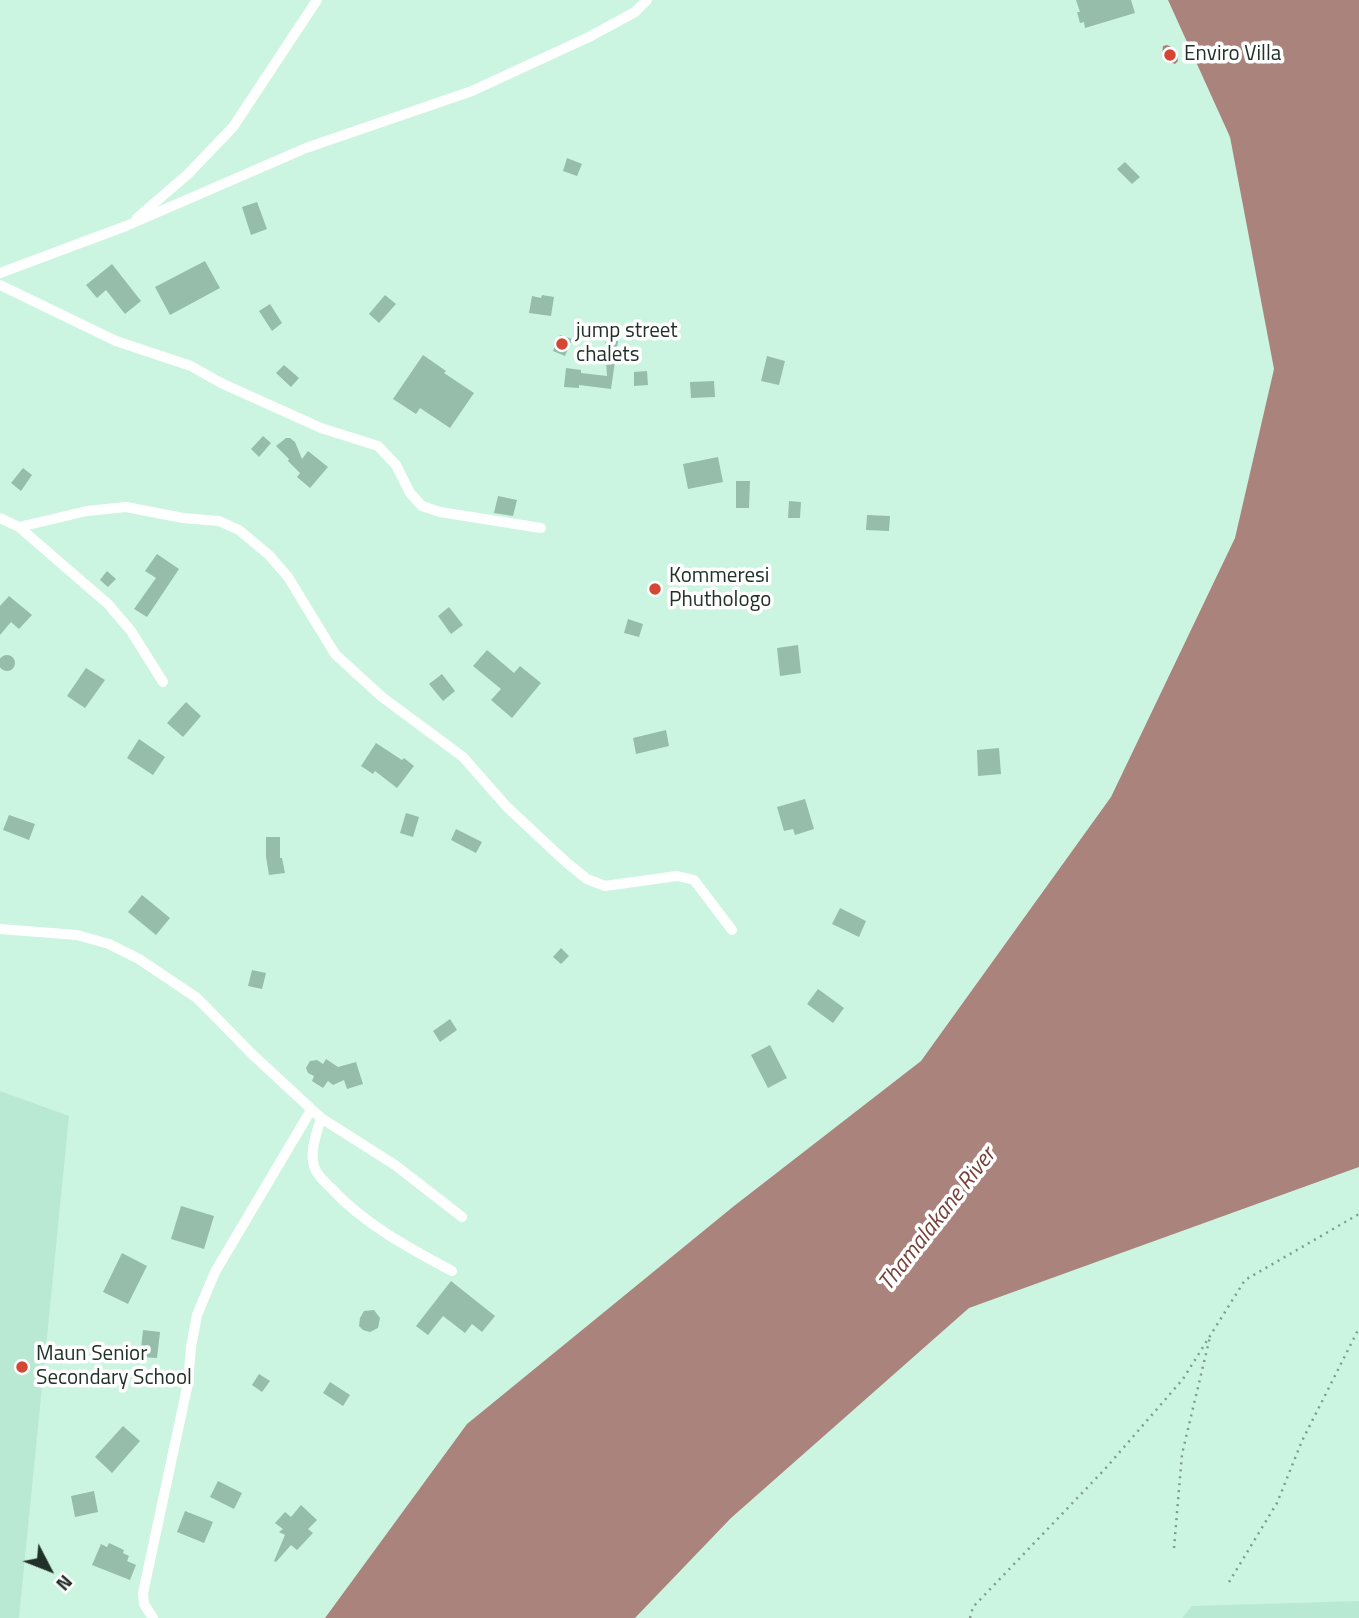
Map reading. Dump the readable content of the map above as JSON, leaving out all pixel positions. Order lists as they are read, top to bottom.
{
  "water": ["Thamalakane River"],
  "places": [
    "Enviro Villa",
    "jump street chalets",
    "Kommeresi Phuthologo",
    "Maun Senior Secondary School"
  ],
  "north": "bottom right"
}
